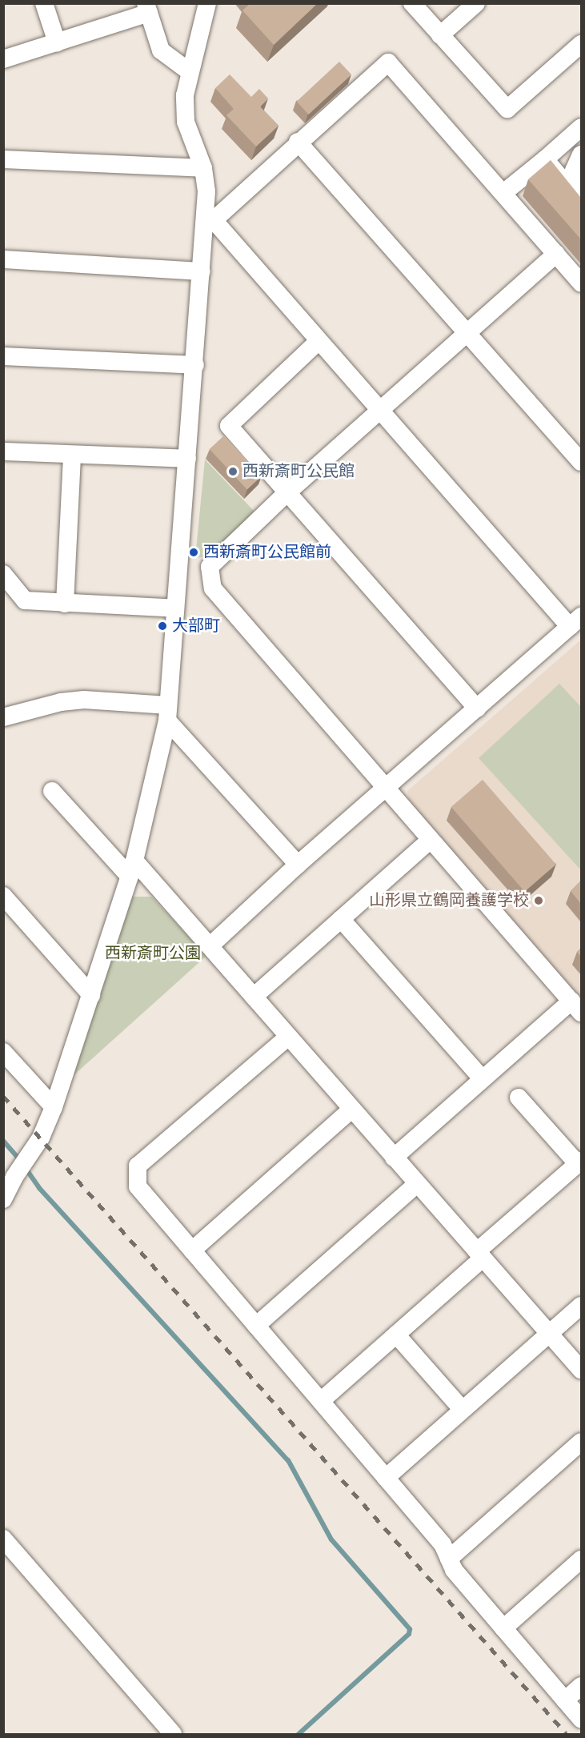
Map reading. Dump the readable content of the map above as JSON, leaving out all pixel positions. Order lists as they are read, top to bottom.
{
  "parks": ["西新斎町公園"],
  "places": [
    "西新斎町公民館",
    "西新斎町公民館前",
    "大部町",
    "山形県立鶴岡養護学校"
  ]
}
